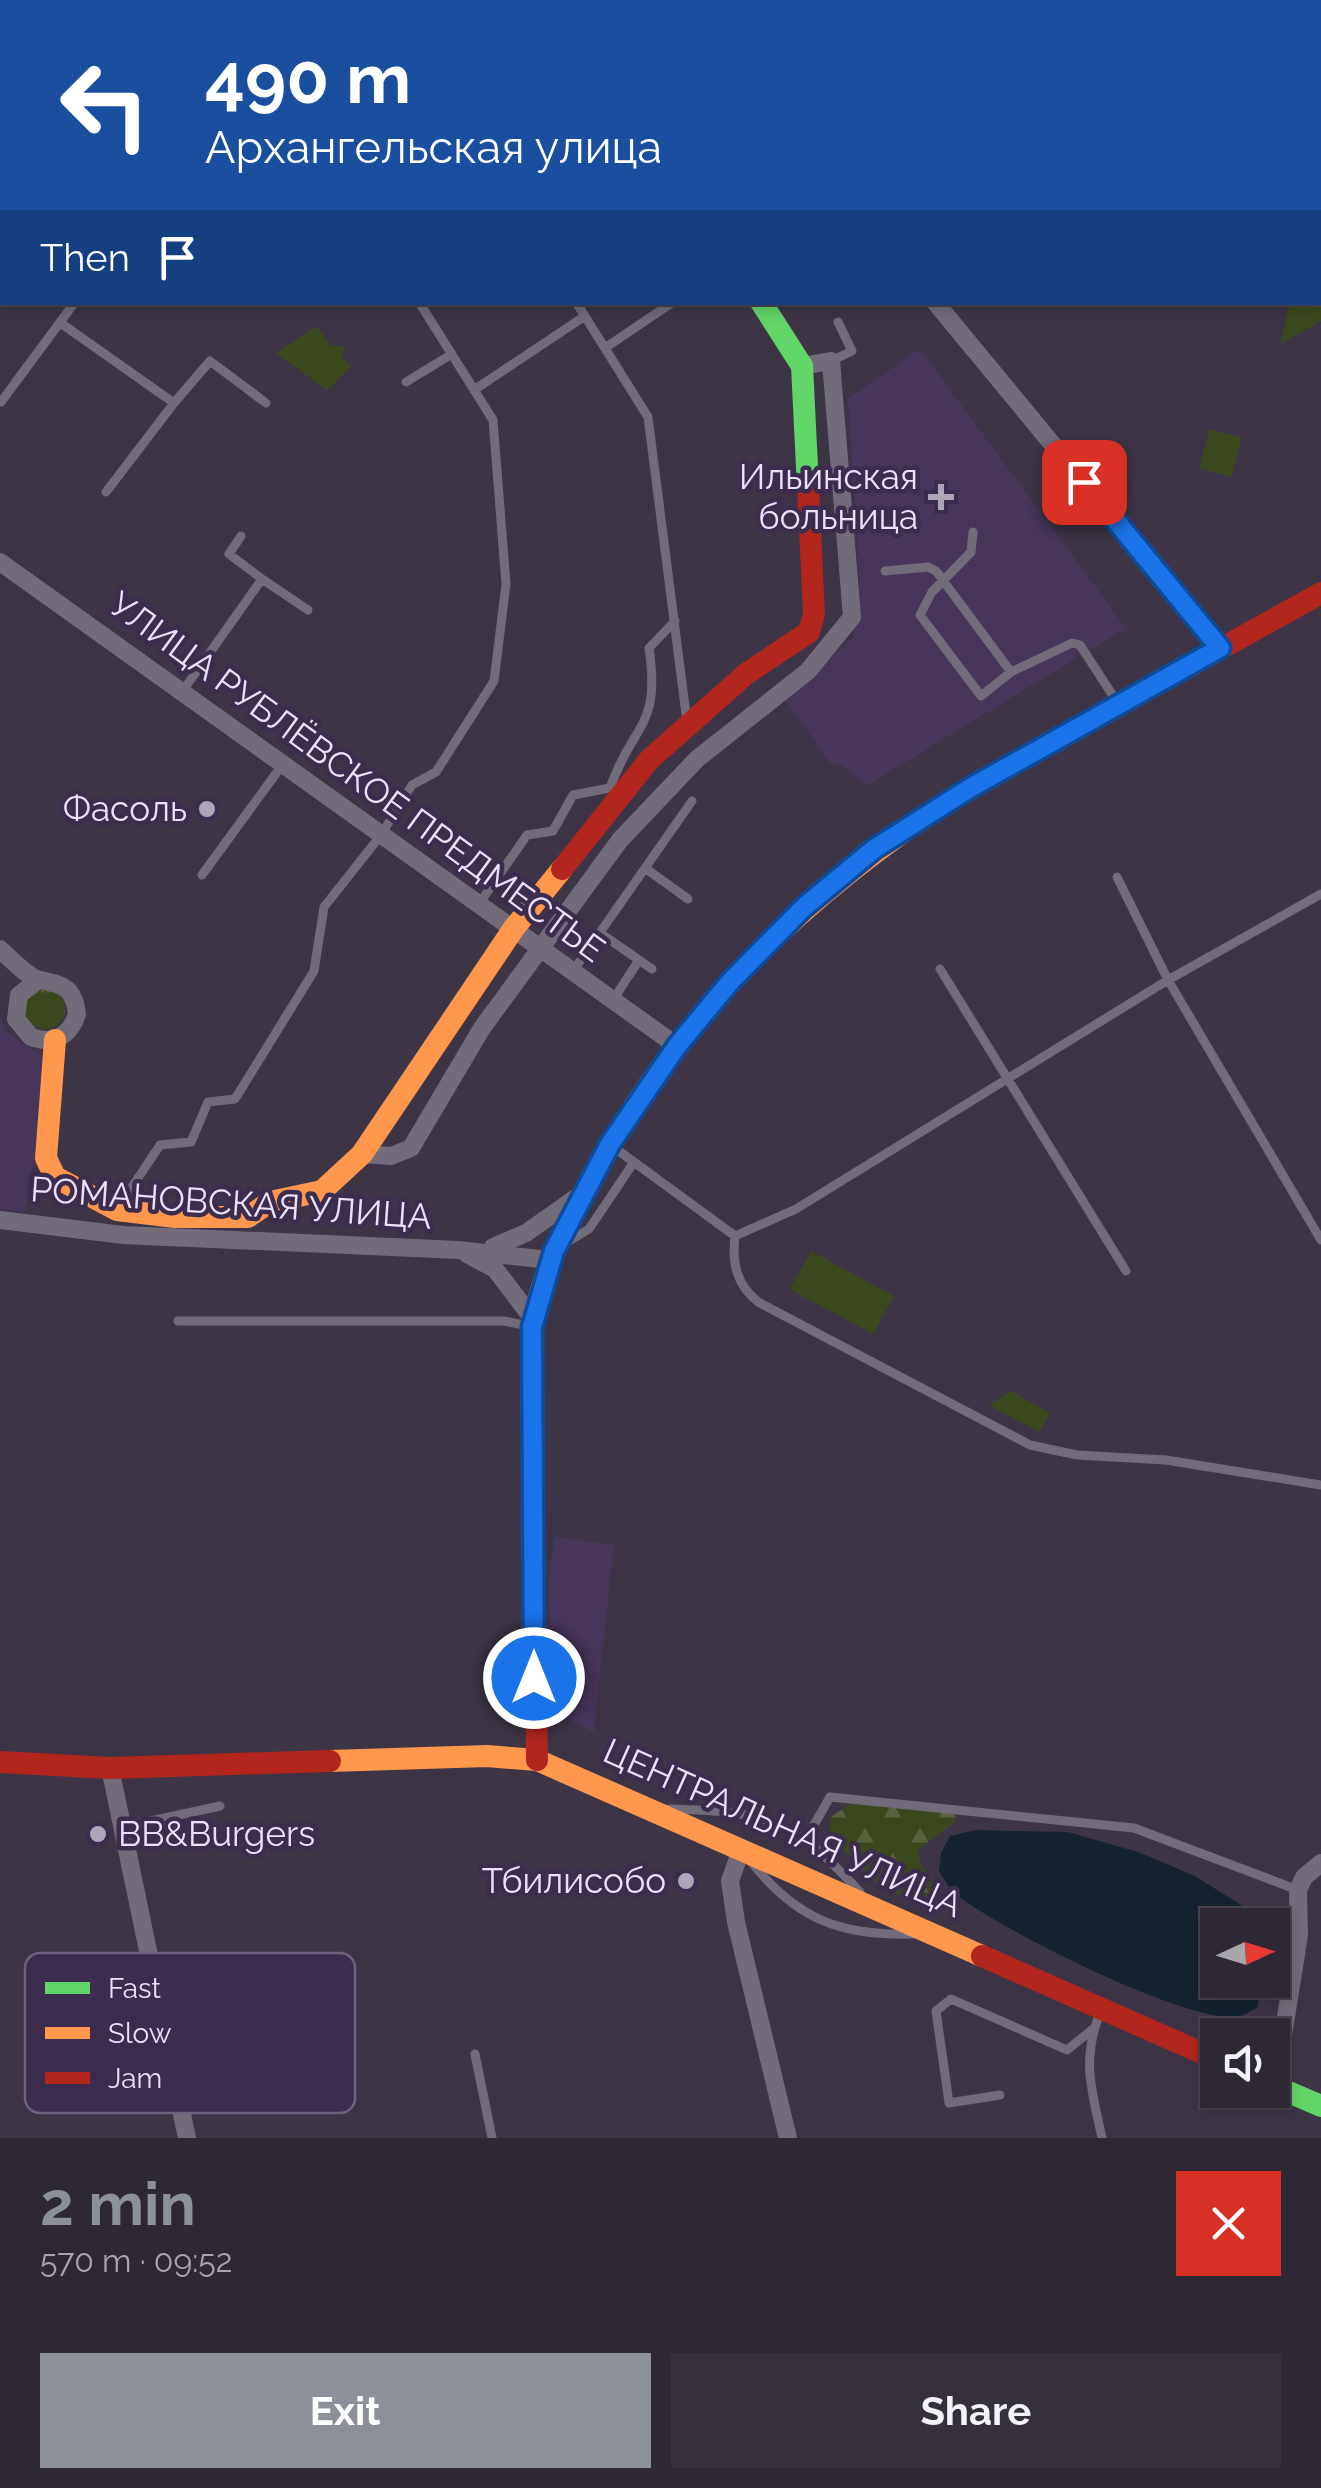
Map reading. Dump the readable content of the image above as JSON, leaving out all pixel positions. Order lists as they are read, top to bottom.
{
  "streets": {
    "street": ["УЛИЦА РУБЛЁВСКОЕ ПРЕДМЕСТЬЕ", "РОМАНОВСКАЯ УЛИЦА", "ЦЕНТРАЛЬНАЯ УЛИЦА"]
  },
  "places": {
    "health": ["Ильинская больница"],
    "other": ["Фасоль", "BB&Burgers", "Тбилисобо"]
  },
  "legend": ["Fast", "Slow", "Jam"],
  "north": "right",
  "page": {
    "turn": ["490 m", "Архангельская улица"],
    "then": "Then",
    "heading": ["2 min", "570 m · 09:52"],
    "buttons": ["Exit", "Share"]
  }
}
